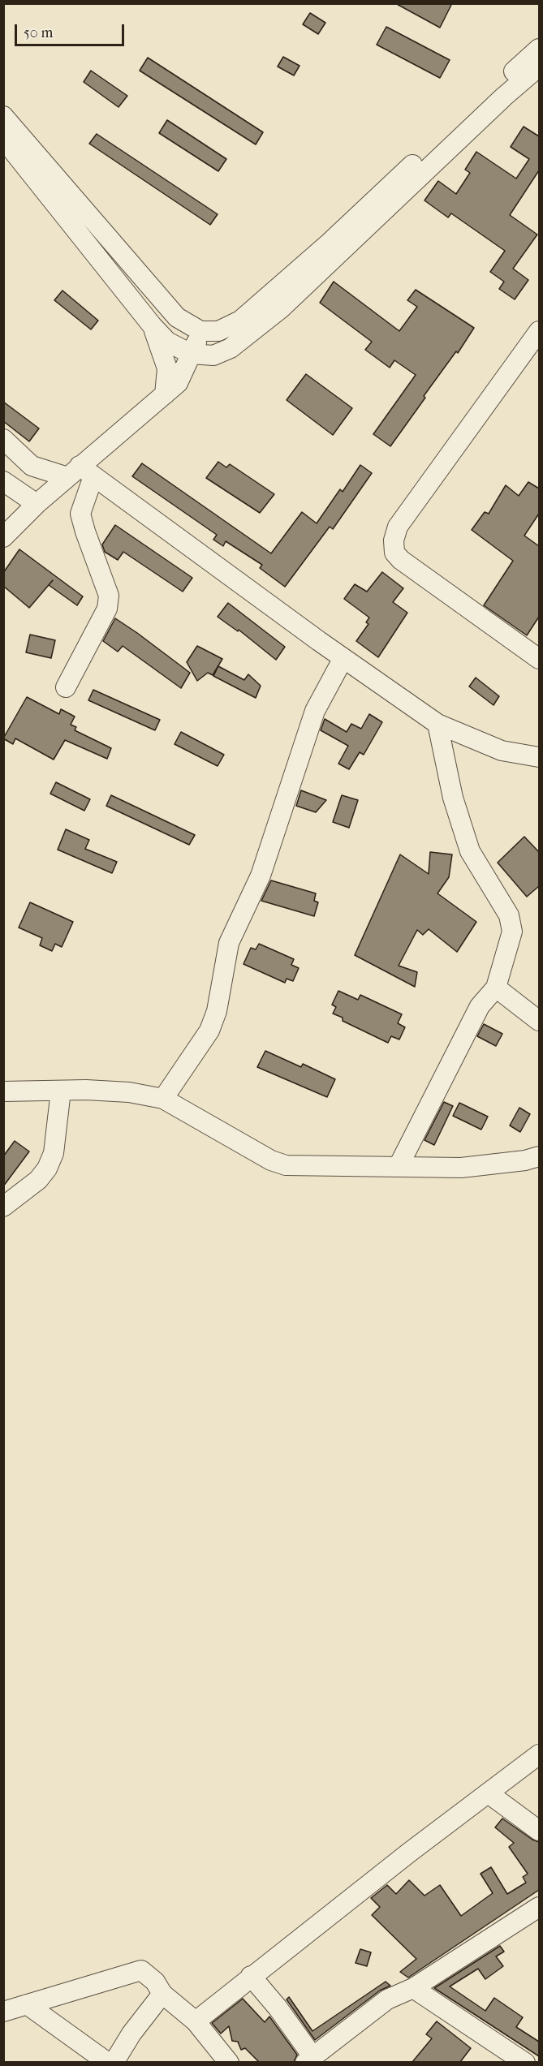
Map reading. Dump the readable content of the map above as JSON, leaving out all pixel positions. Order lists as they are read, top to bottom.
{
  "scale_bar": "50 m"
}
